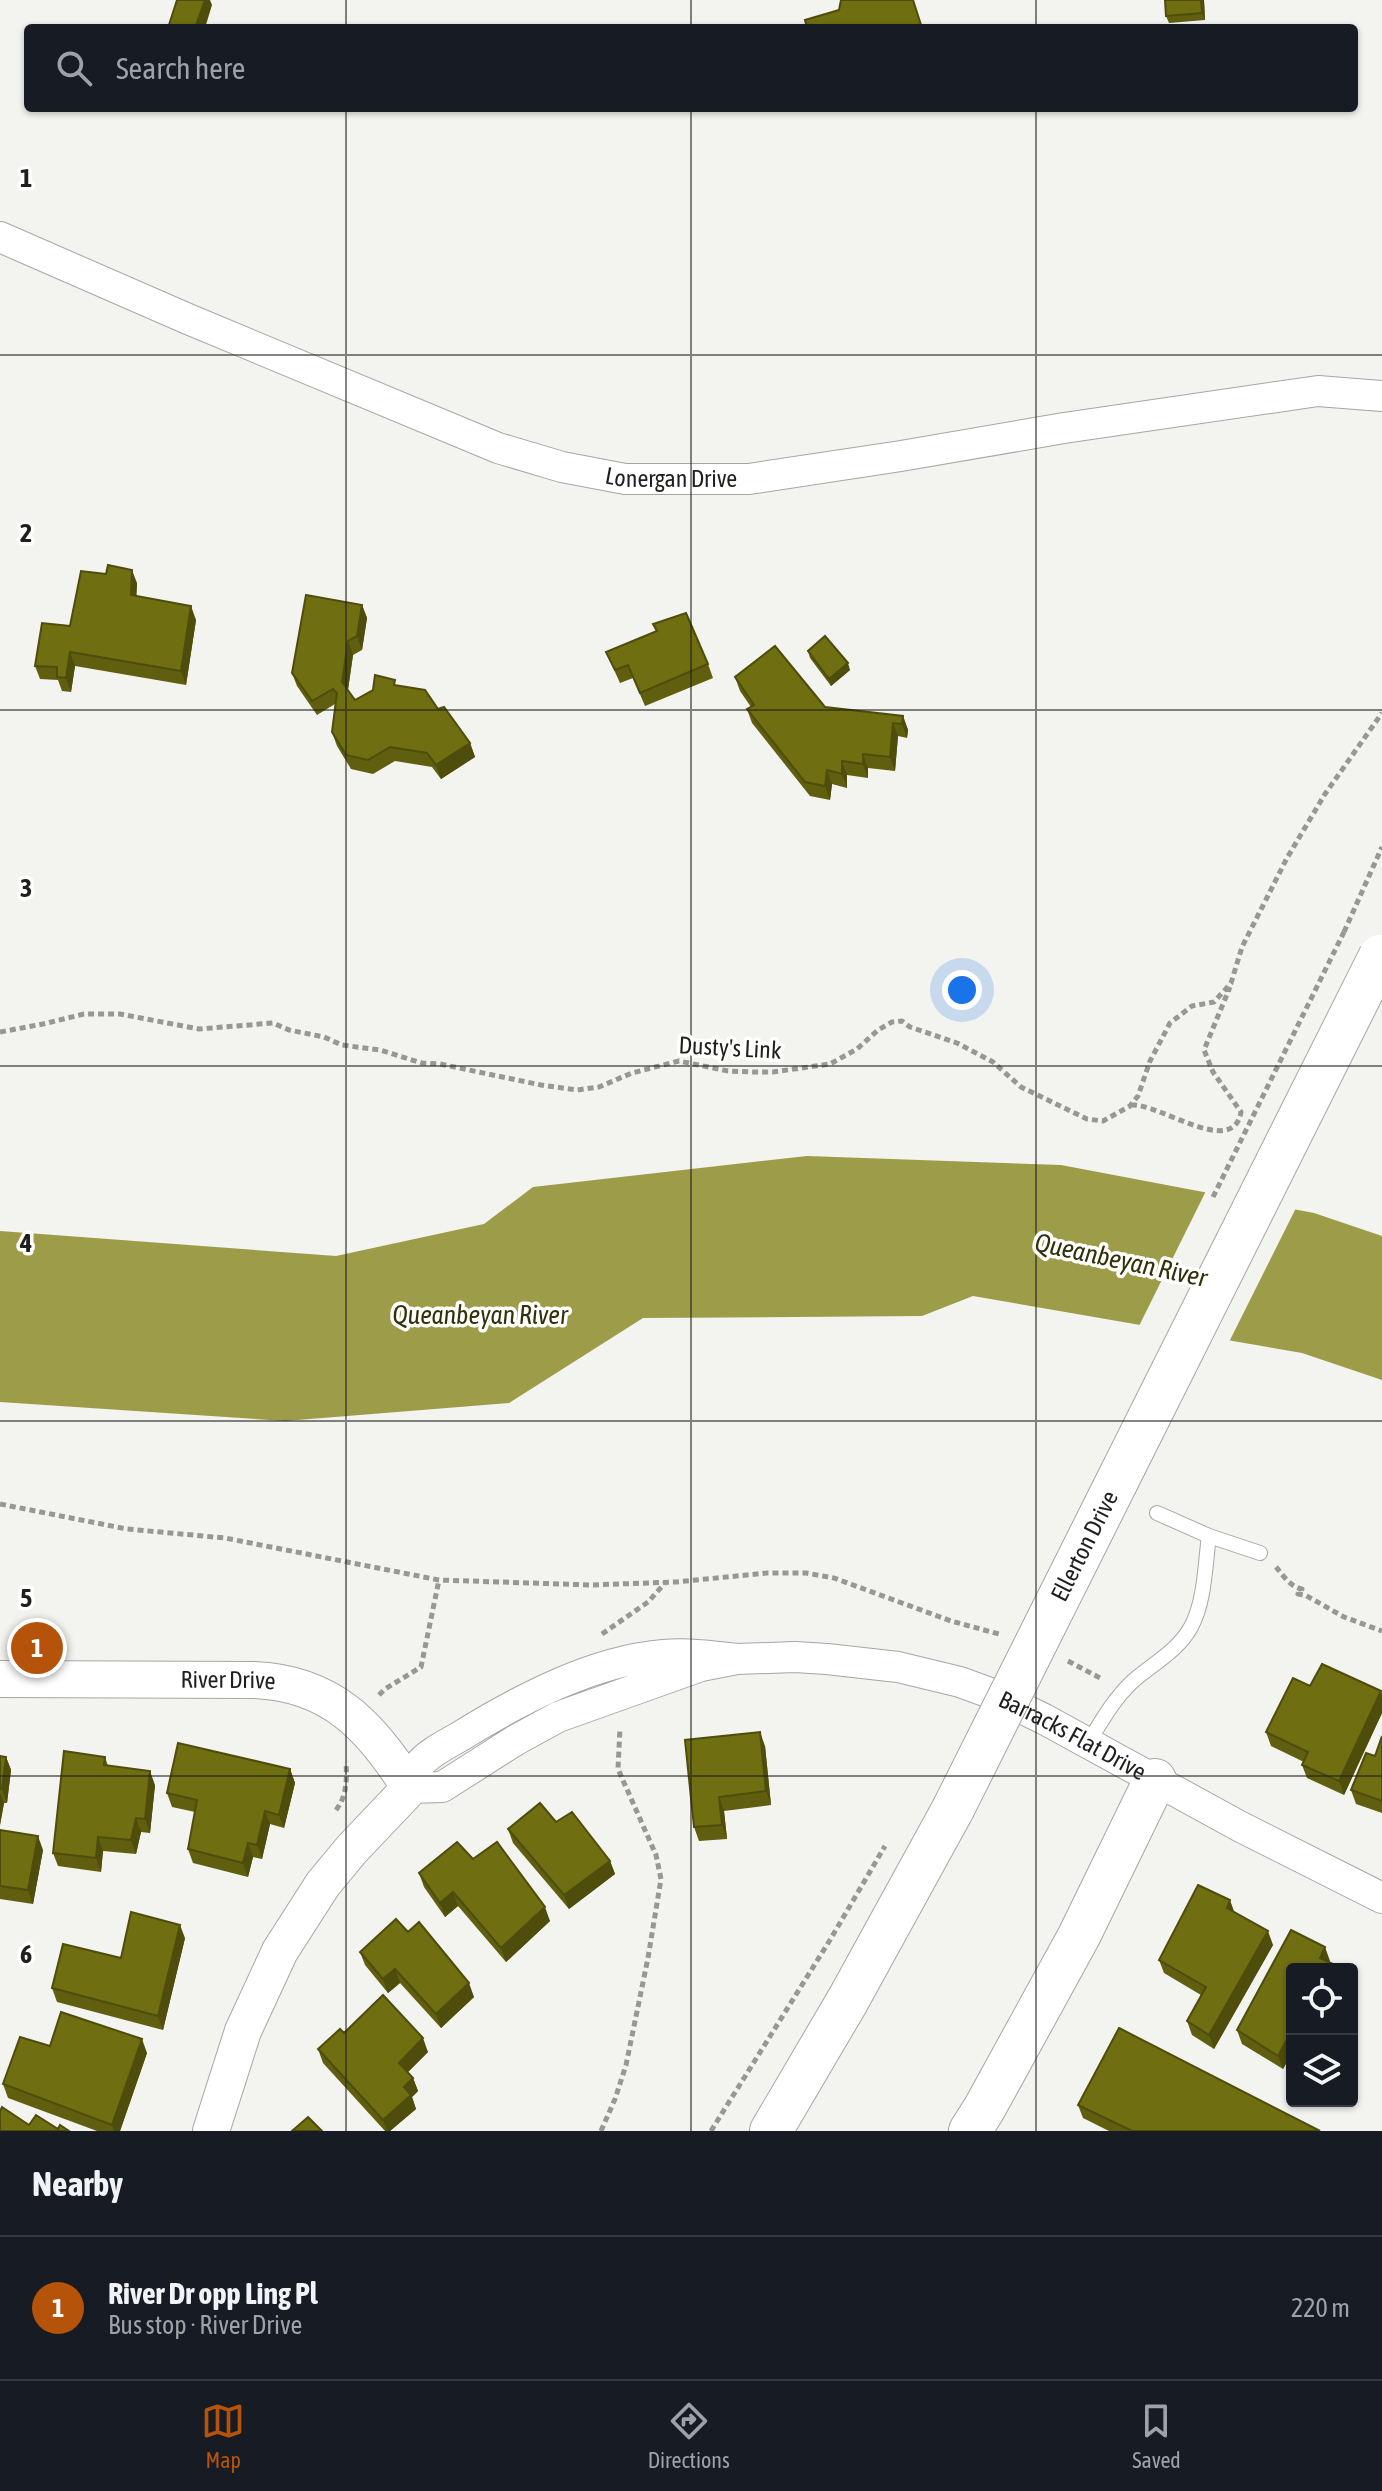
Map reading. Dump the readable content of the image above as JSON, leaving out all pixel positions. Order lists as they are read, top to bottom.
{
  "streets": {
    "main road": ["Ellerton Drive"],
    "street": ["Lonergan Drive", "River Drive", "Barracks Flat Drive"],
    "path": ["Dusty's Link"]
  },
  "crossings": [
    ["River Drive", "Barracks Flat Drive"]
  ],
  "water": ["Queanbeyan River"],
  "page": {
    "search": "Search here",
    "pins": "1",
    "heading": "Nearby",
    "list": [
      {
        "mark": "1",
        "name": "River Dr opp Ling Pl",
        "note": "Bus stop · River Drive",
        "value": "220 m"
      }
    ],
    "nav": ["Map", "Directions", "Saved"]
  },
  "grid": {
    "rows": [
      "1",
      "2",
      "3",
      "4",
      "5",
      "6"
    ]
  }
}
